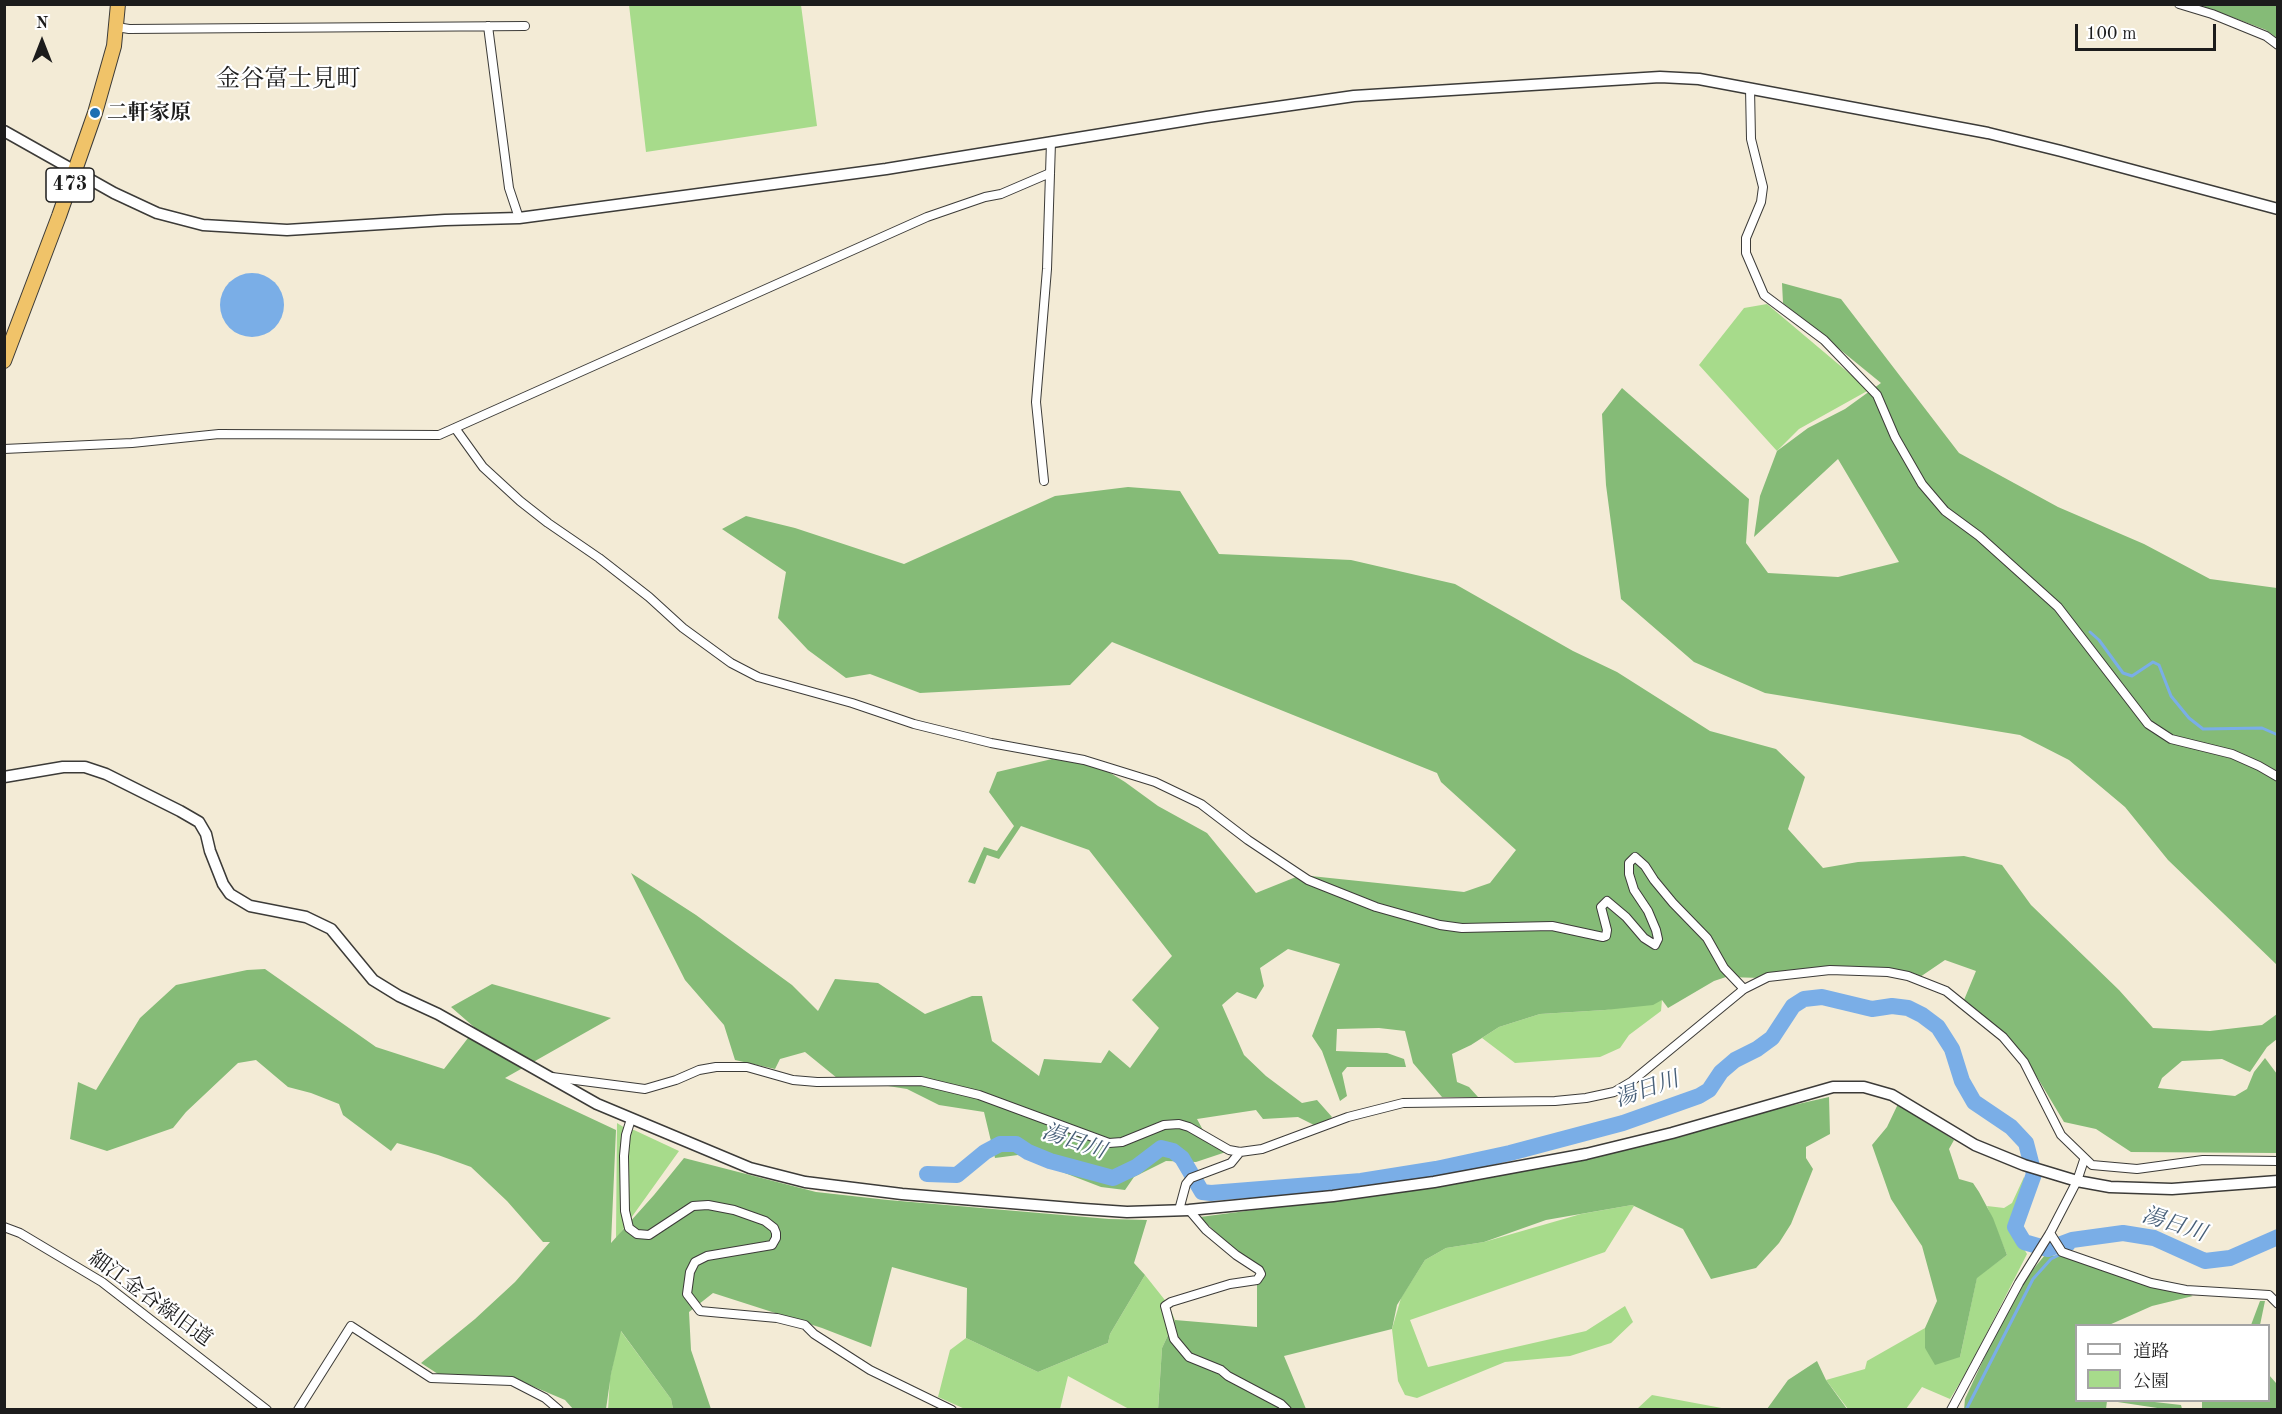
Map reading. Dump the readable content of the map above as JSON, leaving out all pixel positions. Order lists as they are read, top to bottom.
{
  "streets": {
    "highway": ["473"],
    "street": ["細江金谷線旧道"]
  },
  "districts": ["金谷富士見町"],
  "water": ["湯日川"],
  "places": ["二軒家原"],
  "legend": ["道路", "公園"],
  "scale_bar": "100 m",
  "north": "top"
}
